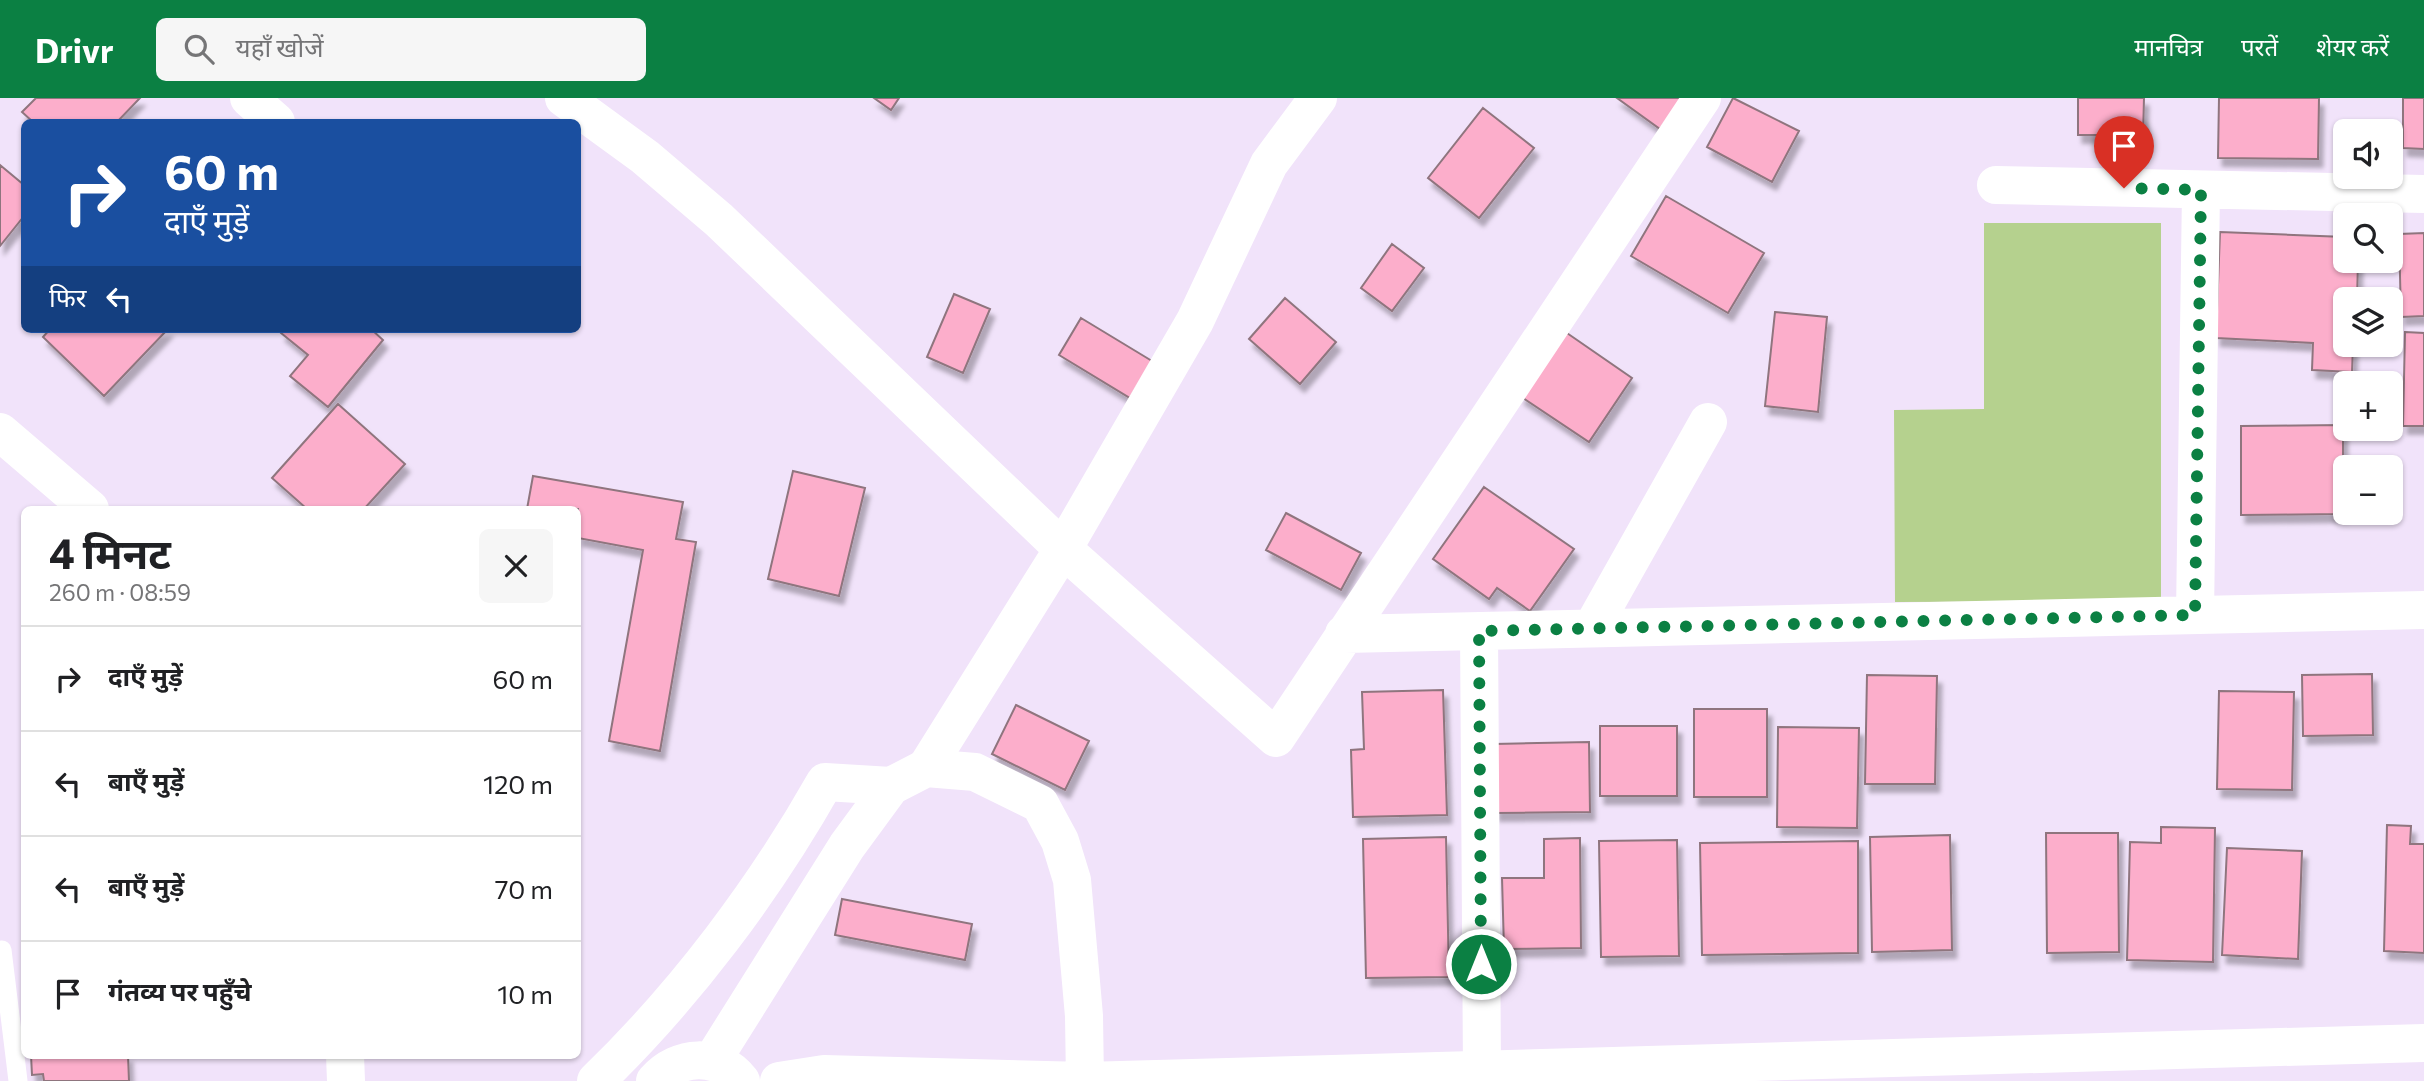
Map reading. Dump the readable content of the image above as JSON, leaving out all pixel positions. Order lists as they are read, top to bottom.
{
  "page": {
    "header": "Drivr",
    "search": "यहाँ खोजें",
    "nav": ["मानचित्र", "परतें", "शेयर करें"],
    "map_buttons": ["+", "−"],
    "turn": ["60 m", "दाएँ मुड़ें"],
    "then": "फिर",
    "heading": ["4 मिनट", "260 m · 08:59"],
    "list": [
      {
        "name": "दाएँ मुड़ें",
        "value": "60 m"
      },
      {
        "name": "बाएँ मुड़ें",
        "value": "120 m"
      },
      {
        "name": "बाएँ मुड़ें",
        "value": "70 m"
      },
      {
        "name": "गंतव्य पर पहुँचे",
        "value": "10 m"
      }
    ]
  }
}
